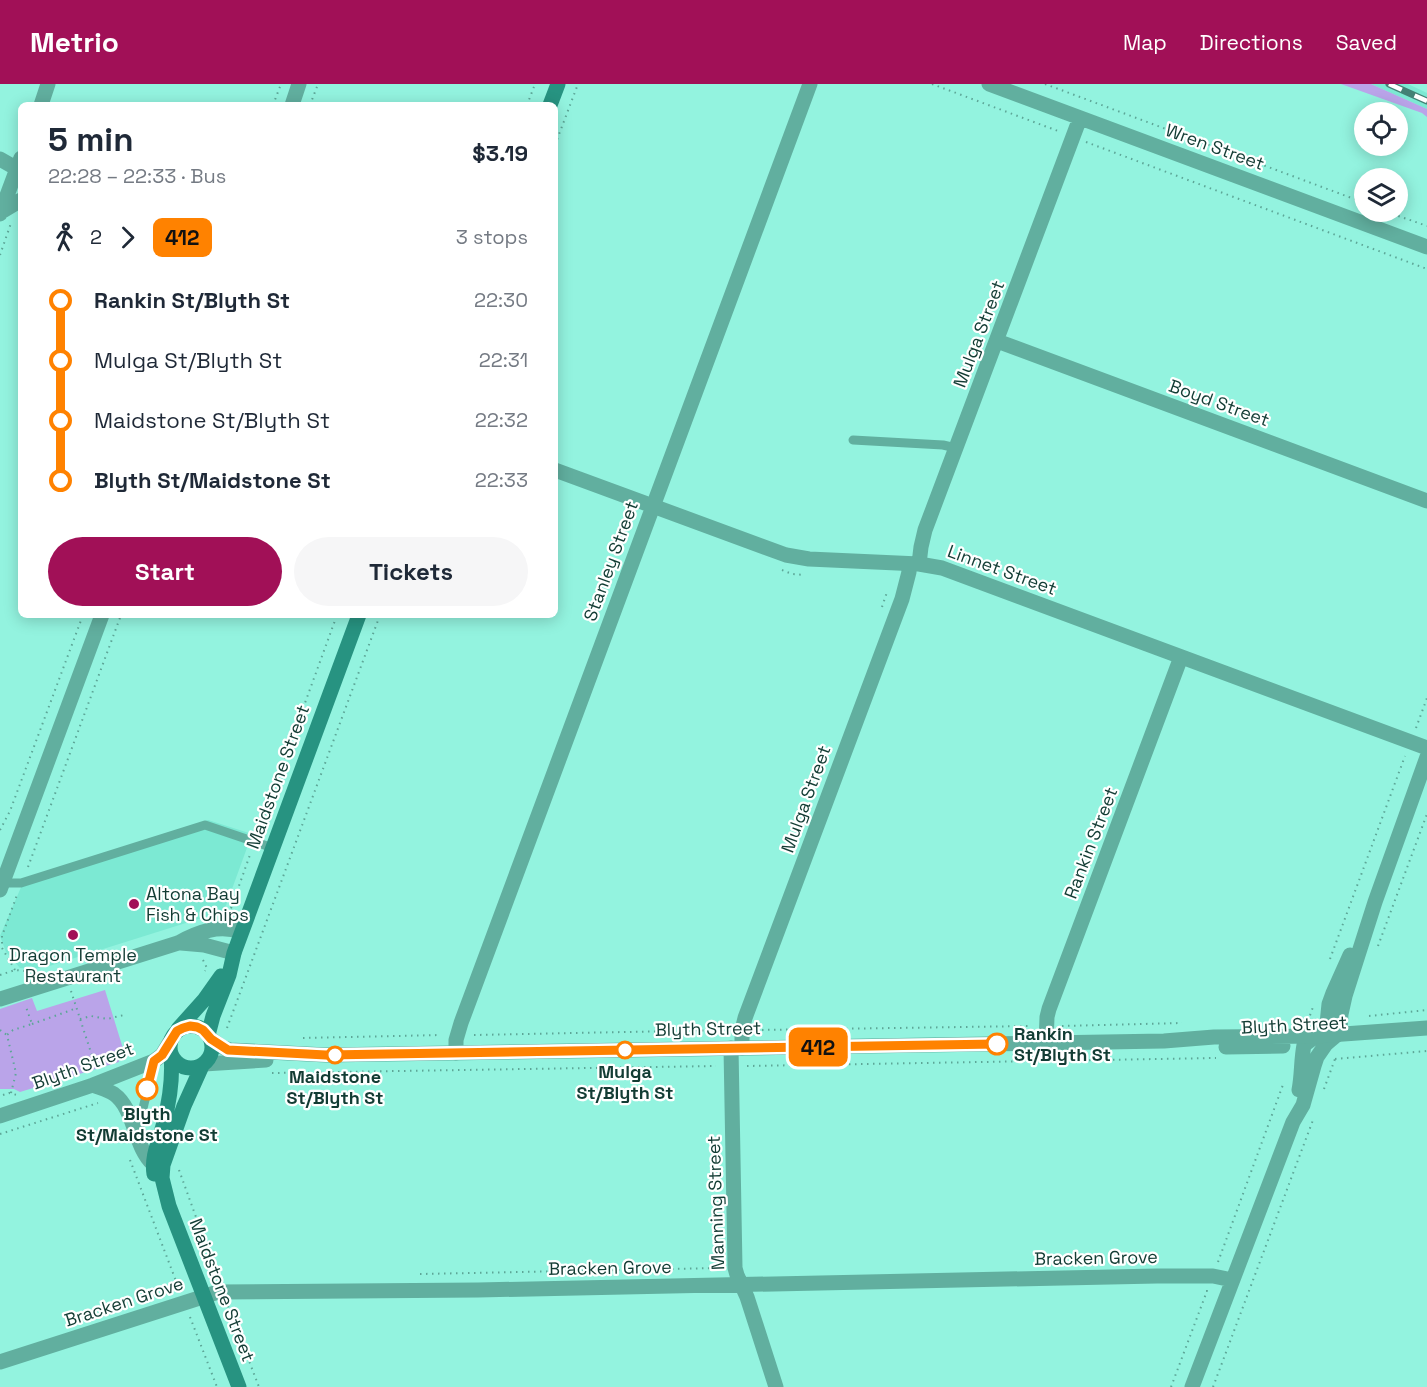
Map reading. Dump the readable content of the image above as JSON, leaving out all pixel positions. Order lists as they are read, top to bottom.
{
  "streets": {
    "main road": ["Maidstone Street"],
    "street": [
      "Wren Street",
      "Mulga Street",
      "Boyd Street",
      "Stanley Street",
      "Linnet Street",
      "Rankin Street",
      "Blyth Street",
      "Manning Street",
      "Bracken Grove"
    ]
  },
  "crossings": [
    ["Wren Street", "Mulga Street"],
    ["Mulga Street", "Boyd Street"],
    ["Mulga Street", "Linnet Street"],
    ["Mulga Street", "Blyth Street"],
    ["Mulga Street", "Manning Street"],
    ["Stanley Street", "Linnet Street"],
    ["Stanley Street", "Blyth Street"],
    ["Linnet Street", "Rankin Street"],
    ["Maidstone Street", "Blyth Street"],
    ["Maidstone Street", "Bracken Grove"],
    ["Rankin Street", "Blyth Street"],
    ["Blyth Street", "Manning Street"],
    ["Manning Street", "Bracken Grove"]
  ],
  "places": [
    "Altona Bay Fish & Chips",
    "Dragon Temple Restaurant",
    "Rankin St/Blyth St",
    "Mulga St/Blyth St",
    "Maidstone St/Blyth St",
    "Blyth St/Maidstone St"
  ],
  "lines": ["bus line 412"],
  "page": {
    "header": "Metrio",
    "nav": ["Map", "Directions", "Saved"],
    "on_map": "412",
    "heading": ["5 min", "22:28 – 22:33 · Bus", "$3.19"],
    "legs": ["2", "412", "3 stops"],
    "list": [
      {
        "name": "Rankin St/Blyth St",
        "value": "22:30"
      },
      {
        "name": "Mulga St/Blyth St",
        "value": "22:31"
      },
      {
        "name": "Maidstone St/Blyth St",
        "value": "22:32"
      },
      {
        "name": "Blyth St/Maidstone St",
        "value": "22:33"
      }
    ],
    "buttons": ["Start", "Tickets"]
  }
}
